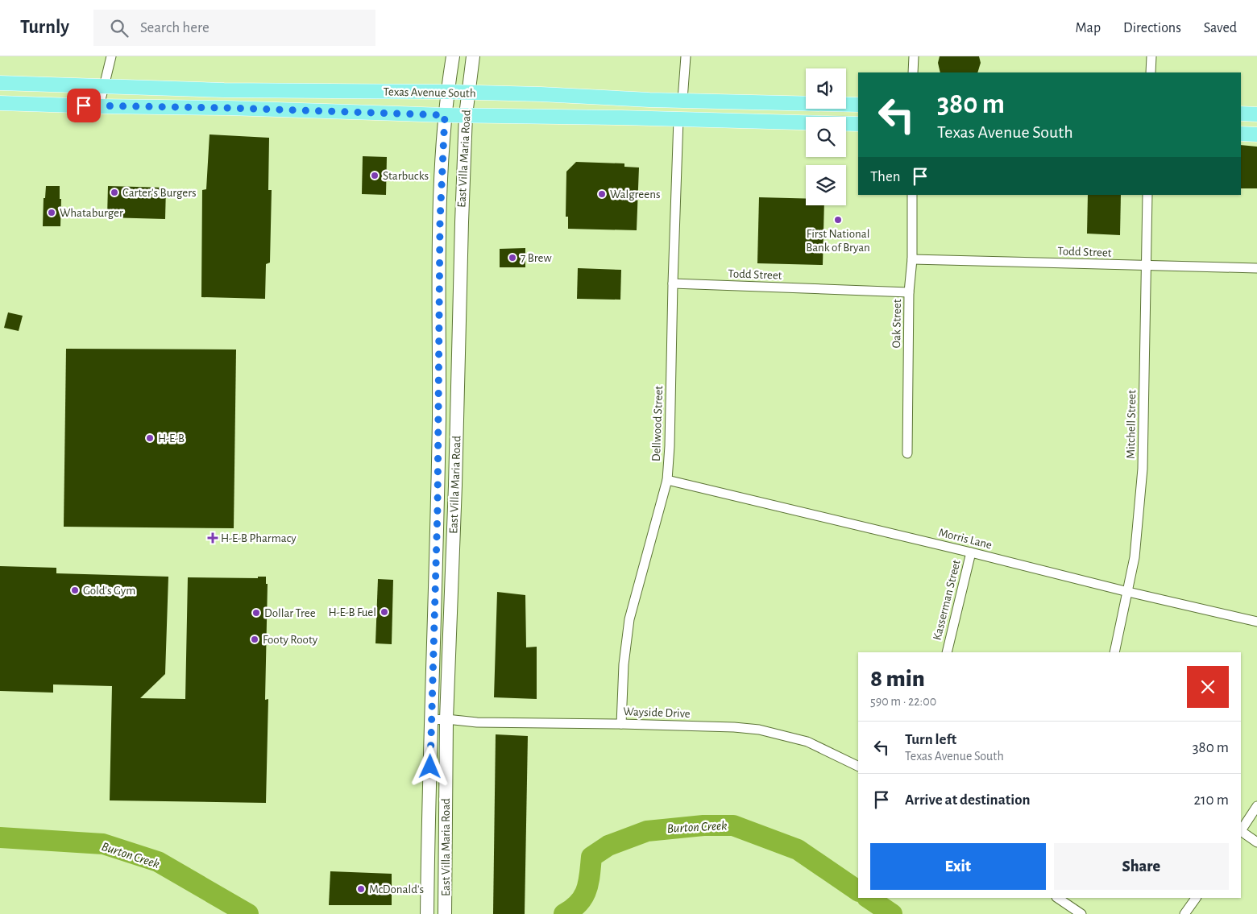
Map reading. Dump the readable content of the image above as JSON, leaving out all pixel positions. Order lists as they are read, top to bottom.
{
  "streets": {
    "main road": ["Texas Avenue South", "East Villa Maria Road"],
    "street": [
      "Todd Street",
      "Oak Street",
      "Dellwood Street",
      "Mitchell Street",
      "Morris Lane",
      "Kasserman Street",
      "Wayside Drive"
    ]
  },
  "crossings": [
    ["Texas Avenue South", "East Villa Maria Road"],
    ["Texas Avenue South", "Dellwood Street"],
    ["East Villa Maria Road", "Wayside Drive"],
    ["Todd Street", "Oak Street"],
    ["Todd Street", "Dellwood Street"],
    ["Todd Street", "Mitchell Street"],
    ["Dellwood Street", "Morris Lane"],
    ["Dellwood Street", "Wayside Drive"],
    ["Mitchell Street", "Morris Lane"],
    ["Morris Lane", "Kasserman Street"]
  ],
  "water": ["Burton Creek"],
  "places": {
    "other": [
      "Starbucks",
      "Carter's Burgers",
      "Walgreens",
      "Whataburger",
      "First National Bank of Bryan",
      "7 Brew",
      "H-E-B",
      "Gold's Gym",
      "H-E-B Fuel",
      "Dollar Tree",
      "Footy Rooty",
      "McDonald's"
    ],
    "health": ["H-E-B Pharmacy"]
  },
  "page": {
    "header": "Turnly",
    "search": "Search here",
    "nav": ["Map", "Directions", "Saved"],
    "turn": ["380 m", "Texas Avenue South"],
    "then": "Then",
    "heading": ["8 min", "590 m · 22:00"],
    "list": [
      {
        "name": "Turn left",
        "note": "Texas Avenue South",
        "value": "380 m"
      },
      {
        "name": "Arrive at destination",
        "value": "210 m"
      }
    ],
    "buttons": ["Exit", "Share"]
  }
}
